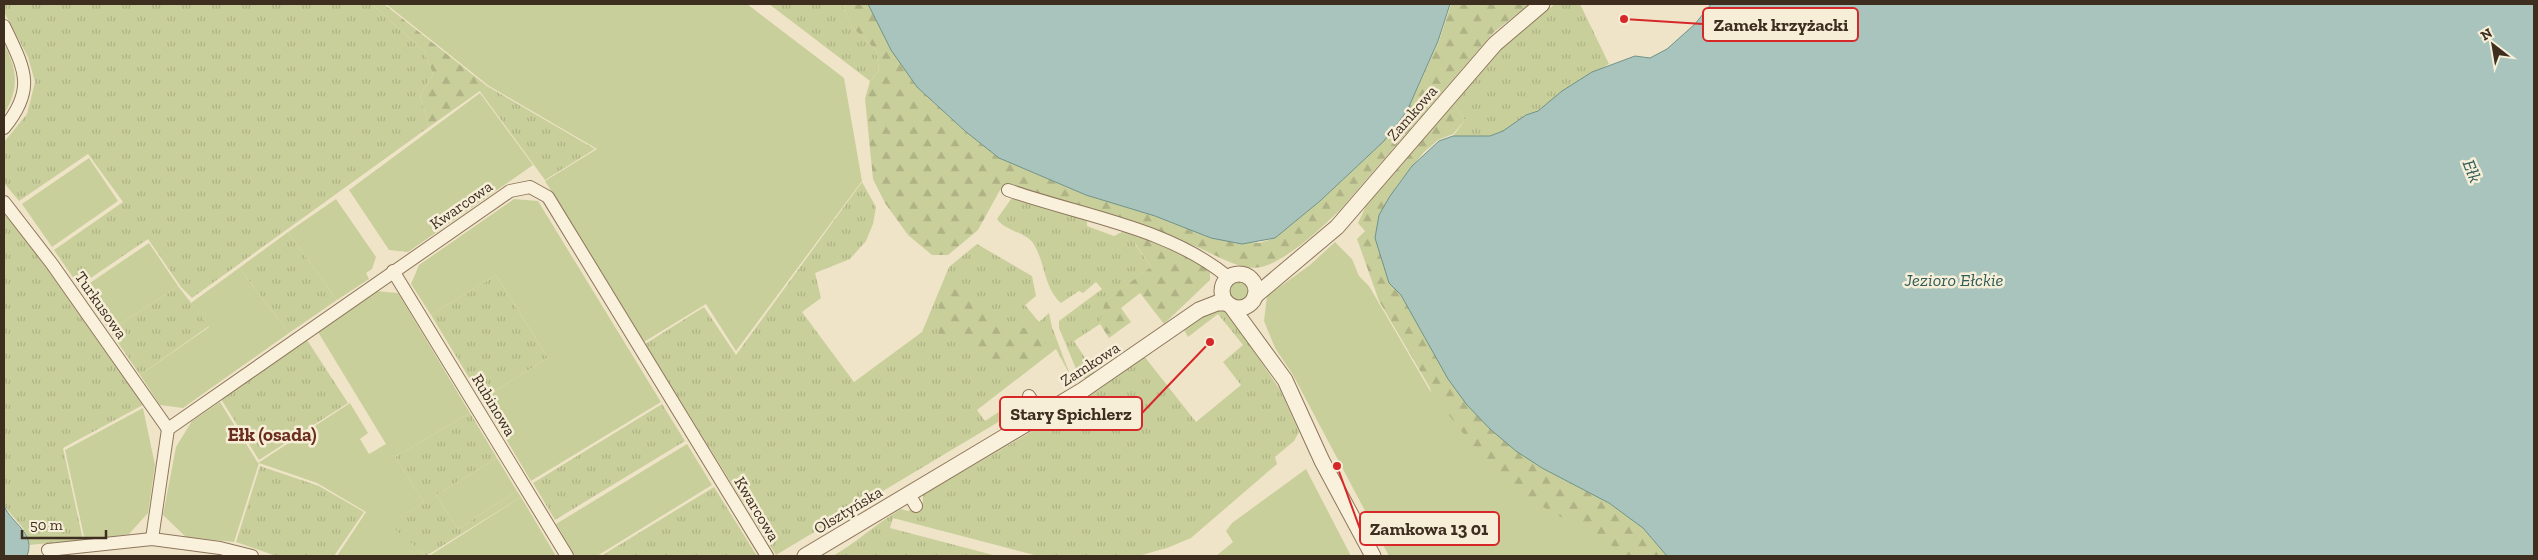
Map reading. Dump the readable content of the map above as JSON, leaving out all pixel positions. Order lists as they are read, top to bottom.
{
  "streets": {
    "street": [
      "Zamkowa",
      "Kwarcowa",
      "Turkusowa",
      "Rubinowa",
      "Olsztyńska"
    ]
  },
  "crossings": [
    ["Zamkowa", "Olsztyńska"],
    ["Kwarcowa", "Turkusowa"],
    ["Kwarcowa", "Rubinowa"]
  ],
  "districts": ["Ełk (osada)"],
  "water": ["Ełk", "Jezioro Ełckie"],
  "places": ["Zamek krzyżacki", "Stary Spichlerz", "Zamkowa 13 01"],
  "scale_bar": "50 m",
  "north": "top left"
}
